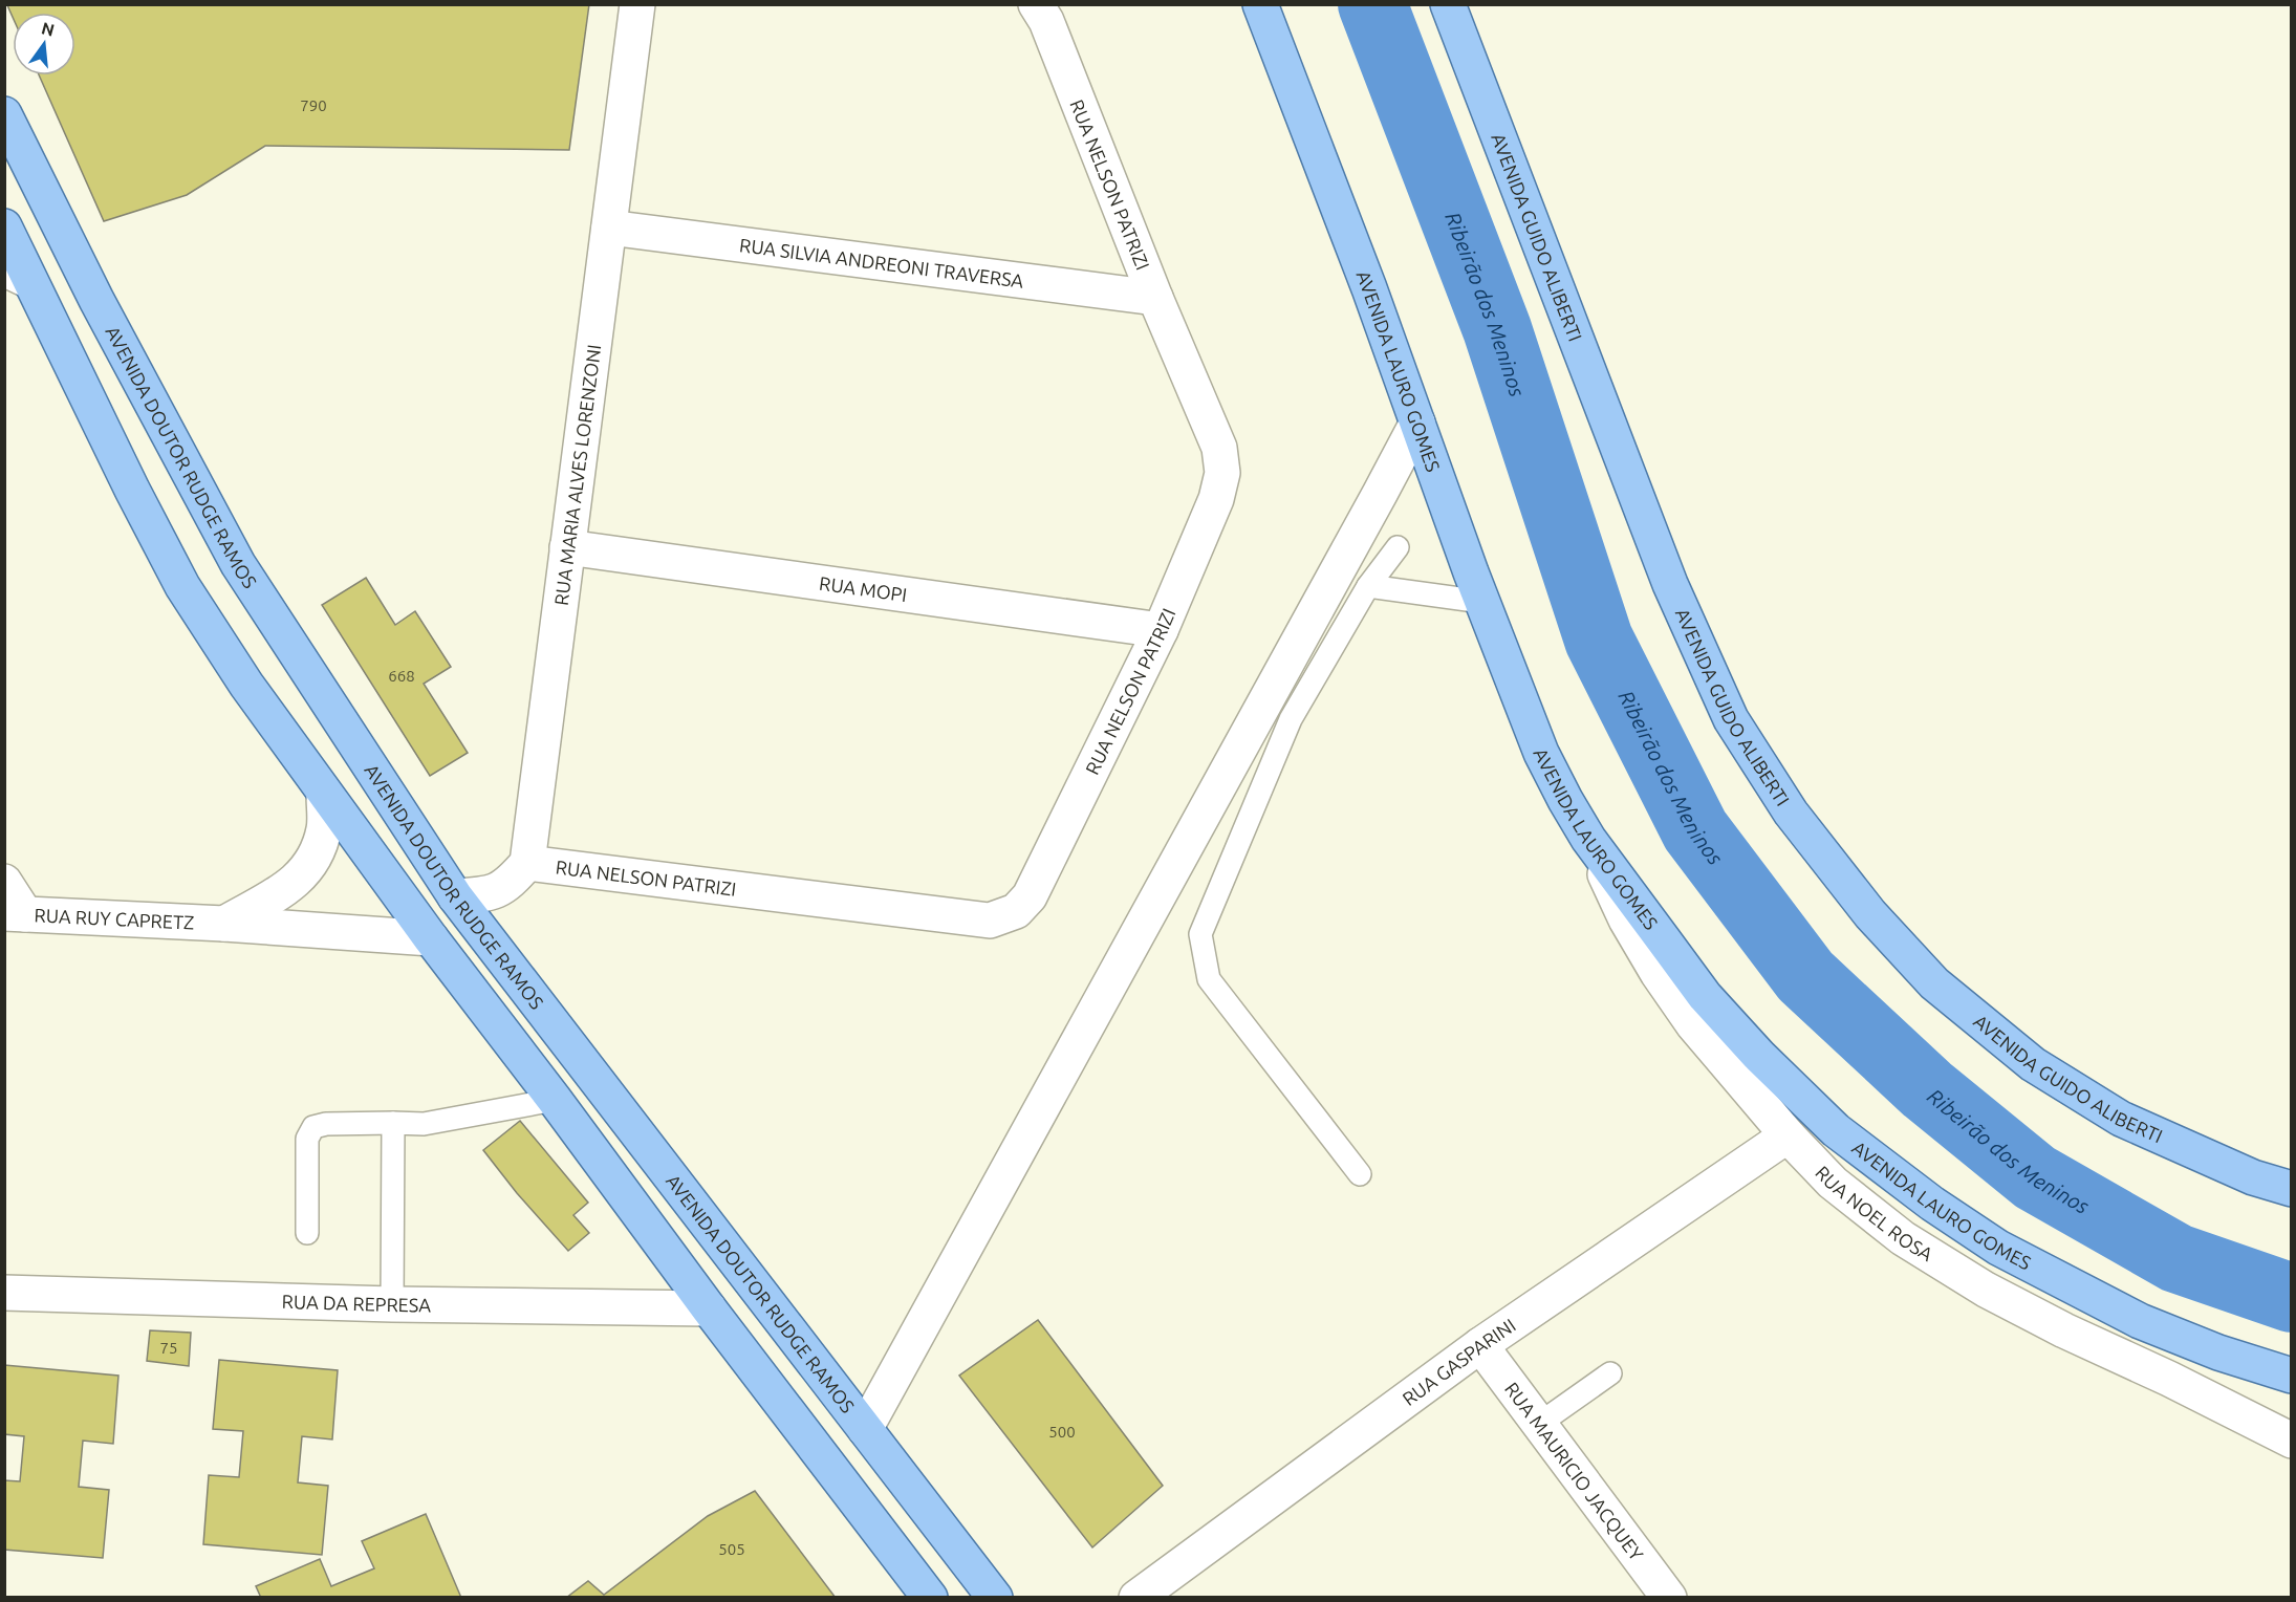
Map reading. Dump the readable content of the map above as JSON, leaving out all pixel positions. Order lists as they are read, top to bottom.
{
  "streets": {
    "main road": ["AVENIDA GUIDO ALIBERTI", "AVENIDA LAURO GOMES", "AVENIDA DOUTOR RUDGE RAMOS"],
    "street": [
      "RUA NELSON PATRIZI",
      "RUA SILVIA ANDREONI TRAVERSA",
      "RUA MARIA ALVES LORENZONI",
      "RUA MOPI",
      "RUA RUY CAPRETZ",
      "RUA NOEL ROSA",
      "RUA DA REPRESA",
      "RUA GASPARINI",
      "RUA MAURICIO JACQUEY"
    ]
  },
  "crossings": [
    ["RUA NELSON PATRIZI", "RUA SILVIA ANDREONI TRAVERSA"],
    ["RUA NELSON PATRIZI", "RUA MARIA ALVES LORENZONI"],
    ["RUA NELSON PATRIZI", "RUA MOPI"],
    ["RUA SILVIA ANDREONI TRAVERSA", "RUA MARIA ALVES LORENZONI"],
    ["AVENIDA LAURO GOMES", "RUA NOEL ROSA"],
    ["RUA MARIA ALVES LORENZONI", "RUA MOPI"],
    ["RUA NOEL ROSA", "RUA GASPARINI"],
    ["RUA GASPARINI", "RUA MAURICIO JACQUEY"]
  ],
  "water": ["Ribeirão dos Meninos"],
  "house_numbers": [
    "790",
    "668",
    "75",
    "500",
    "505"
  ],
  "north": "top"
}
